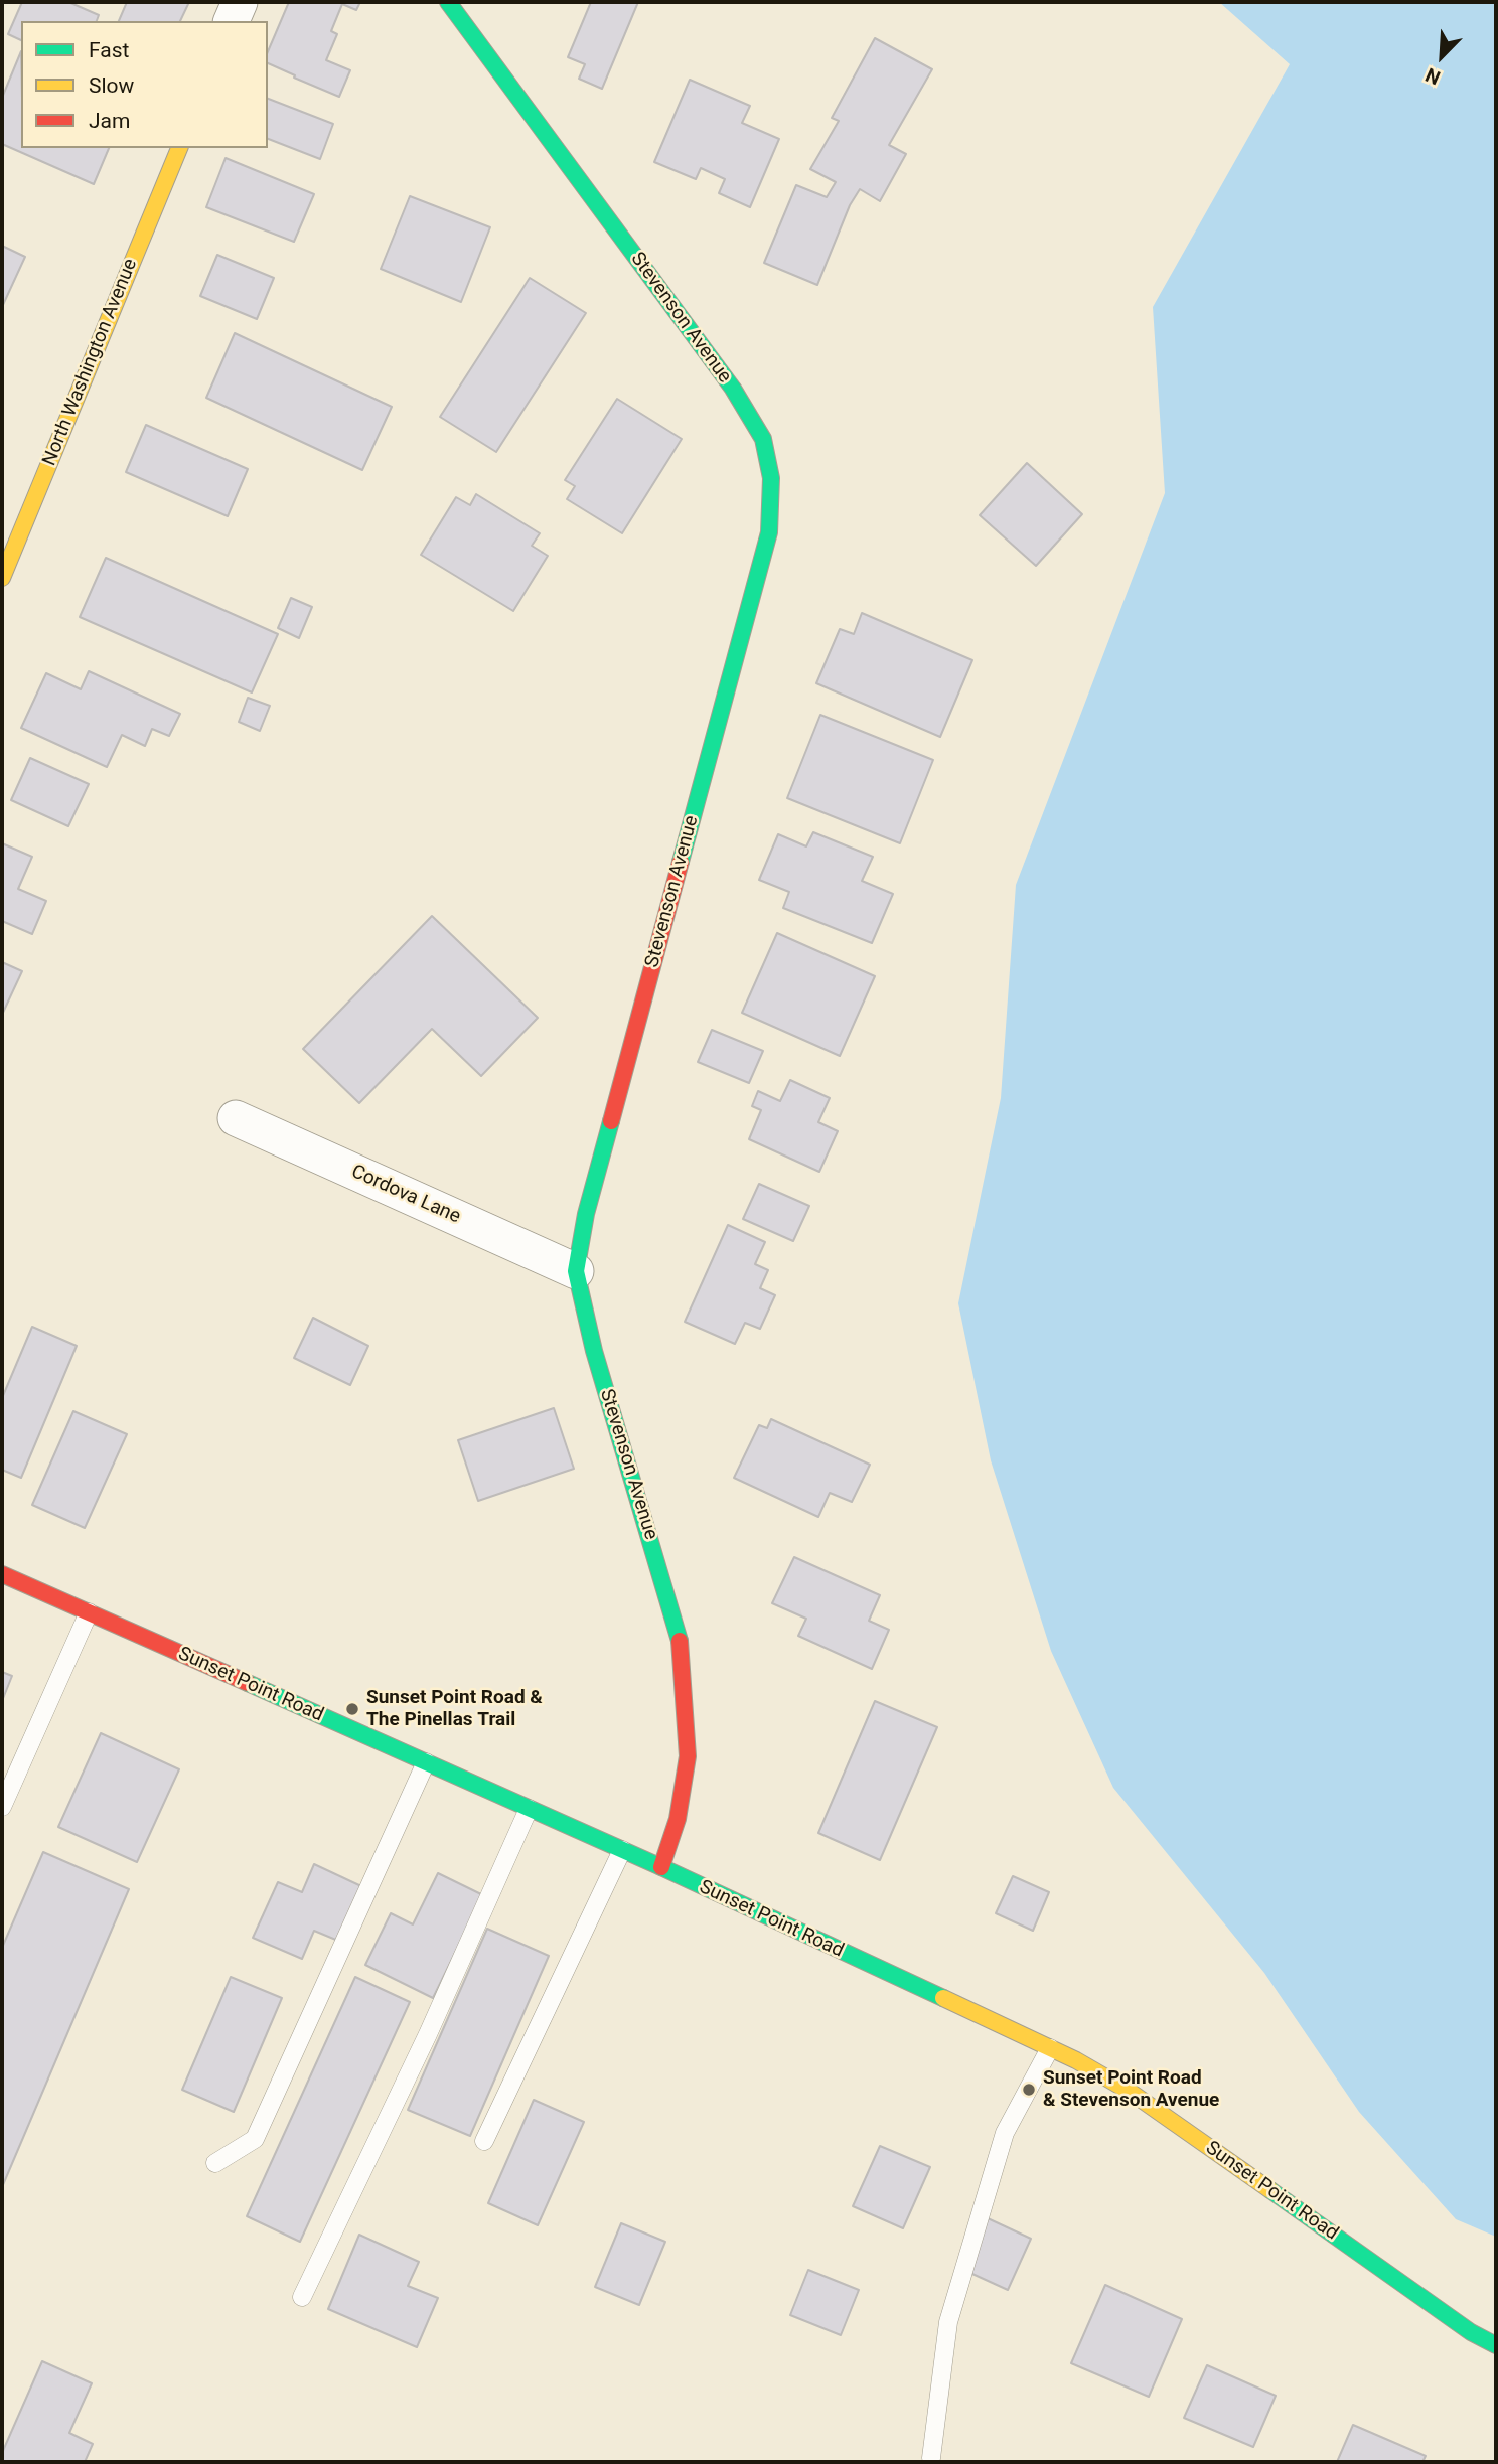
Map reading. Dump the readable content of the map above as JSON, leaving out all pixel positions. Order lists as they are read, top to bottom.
{
  "streets": {
    "street": [
      "Stevenson Avenue",
      "North Washington Avenue",
      "Cordova Lane",
      "Sunset Point Road"
    ]
  },
  "crossings": [
    ["Stevenson Avenue", "Cordova Lane"],
    ["Stevenson Avenue", "Sunset Point Road"]
  ],
  "places": ["Sunset Point Road & The Pinellas Trail", "Sunset Point Road & Stevenson Avenue"],
  "legend": ["Fast", "Slow", "Jam"],
  "north": "bottom left"
}
